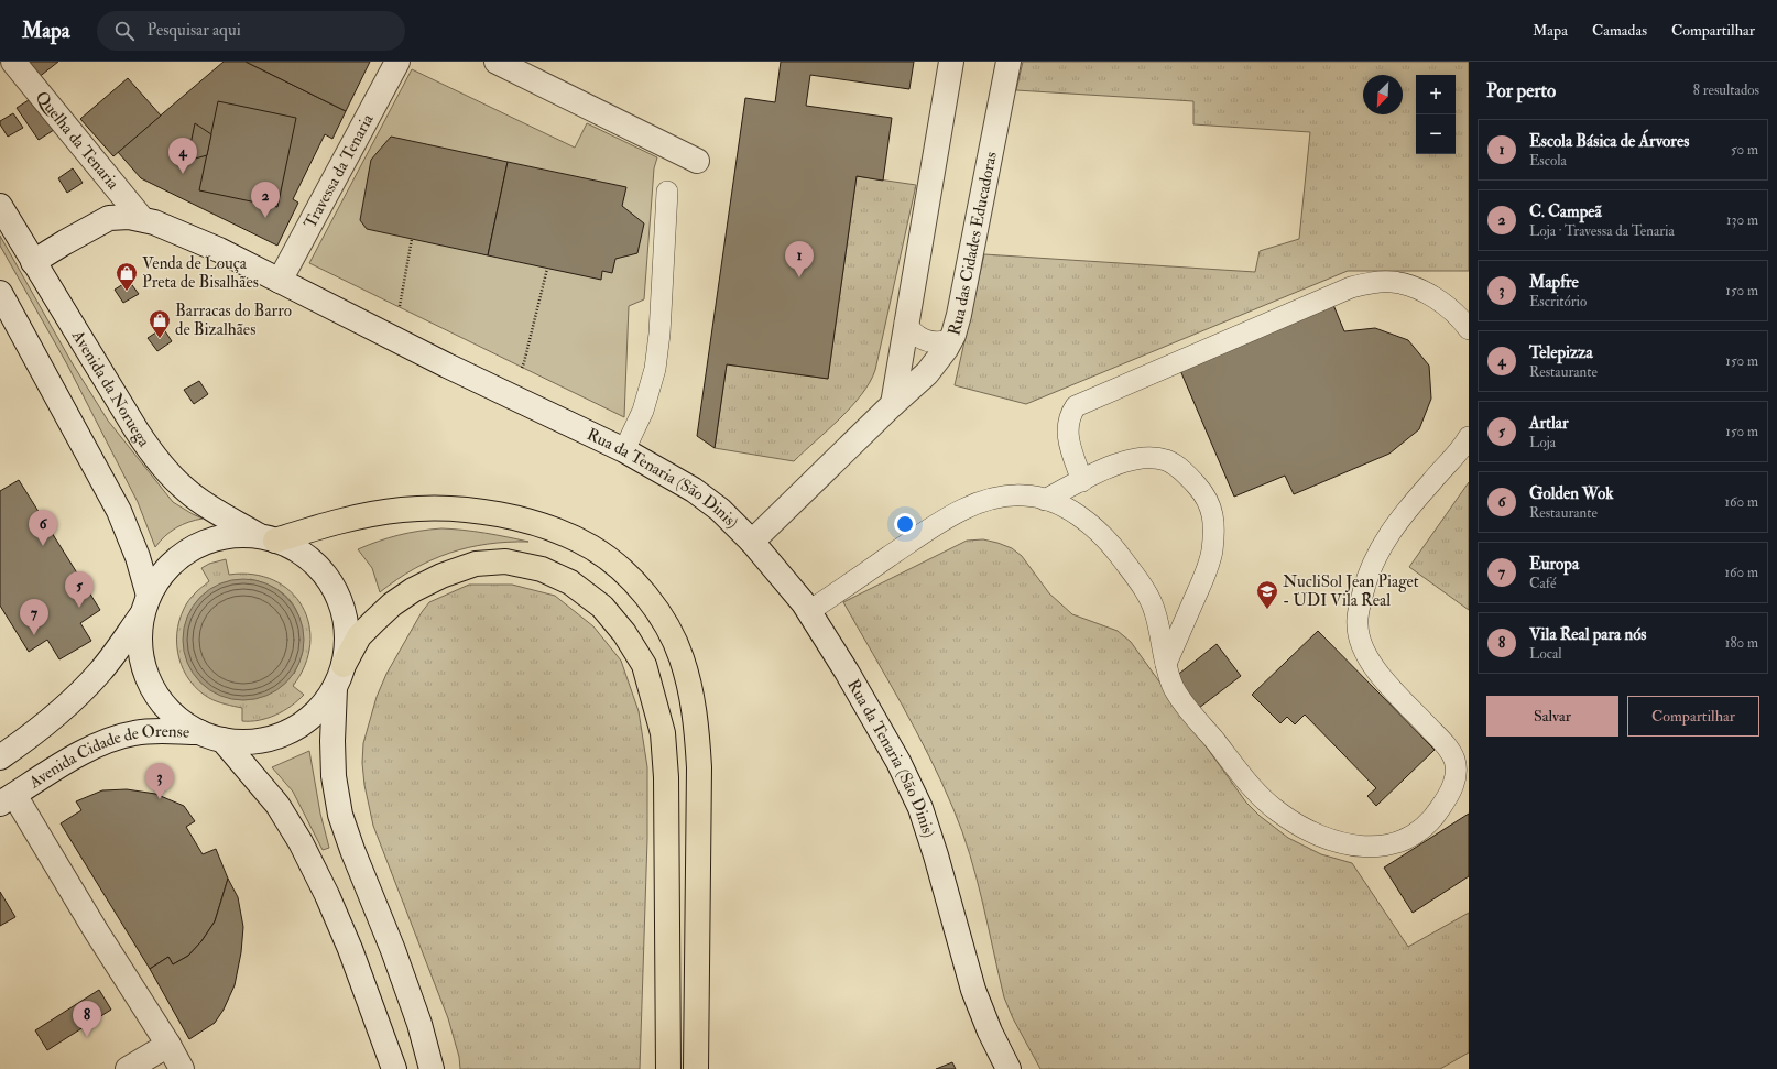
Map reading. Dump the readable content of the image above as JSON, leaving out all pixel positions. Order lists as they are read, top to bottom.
{
  "streets": {
    "street": [
      "Quelha da Tenaria",
      "Travessa da Tenaria",
      "Rua das Cidades Educadoras",
      "Avenida da Noruega",
      "Rua da Tenaria (São Dinis)",
      "Avenida Cidade de Orense"
    ]
  },
  "crossings": [
    ["Quelha da Tenaria", "Rua da Tenaria (São Dinis)"],
    ["Travessa da Tenaria", "Rua da Tenaria (São Dinis)"],
    ["Rua das Cidades Educadoras", "Rua da Tenaria (São Dinis)"],
    ["Avenida da Noruega", "Rua da Tenaria (São Dinis)"]
  ],
  "places": {
    "shop": ["Venda de Louça Preta de Bisalhães", "Barracas do Barro de Bizalhães"],
    "school or university": ["NucliSol Jean Piaget - UDI Vila Real"]
  },
  "north": "bottom left",
  "page": {
    "header": "Mapa",
    "search": "Pesquisar aqui",
    "nav": ["Mapa", "Camadas", "Compartilhar"],
    "heading": ["Por perto", "8 resultados"],
    "map_buttons": ["+", "−"],
    "list": [
      {
        "mark": "1",
        "name": "Escola Básica de Árvores",
        "note": "Escola",
        "value": "50 m"
      },
      {
        "mark": "2",
        "name": "C. Campeã",
        "note": "Loja · Travessa da Tenaria",
        "value": "130 m"
      },
      {
        "mark": "3",
        "name": "Mapfre",
        "note": "Escritório",
        "value": "150 m"
      },
      {
        "mark": "4",
        "name": "Telepizza",
        "note": "Restaurante",
        "value": "150 m"
      },
      {
        "mark": "5",
        "name": "Artlar",
        "note": "Loja",
        "value": "150 m"
      },
      {
        "mark": "6",
        "name": "Golden Wok",
        "note": "Restaurante",
        "value": "160 m"
      },
      {
        "mark": "7",
        "name": "Europa",
        "note": "Café",
        "value": "160 m"
      },
      {
        "mark": "8",
        "name": "Vila Real para nós",
        "note": "Local",
        "value": "180 m"
      }
    ],
    "pins": [
      "4",
      "2",
      "1",
      "6",
      "5",
      "7",
      "3",
      "8"
    ],
    "buttons": ["Salvar", "Compartilhar"]
  }
}
